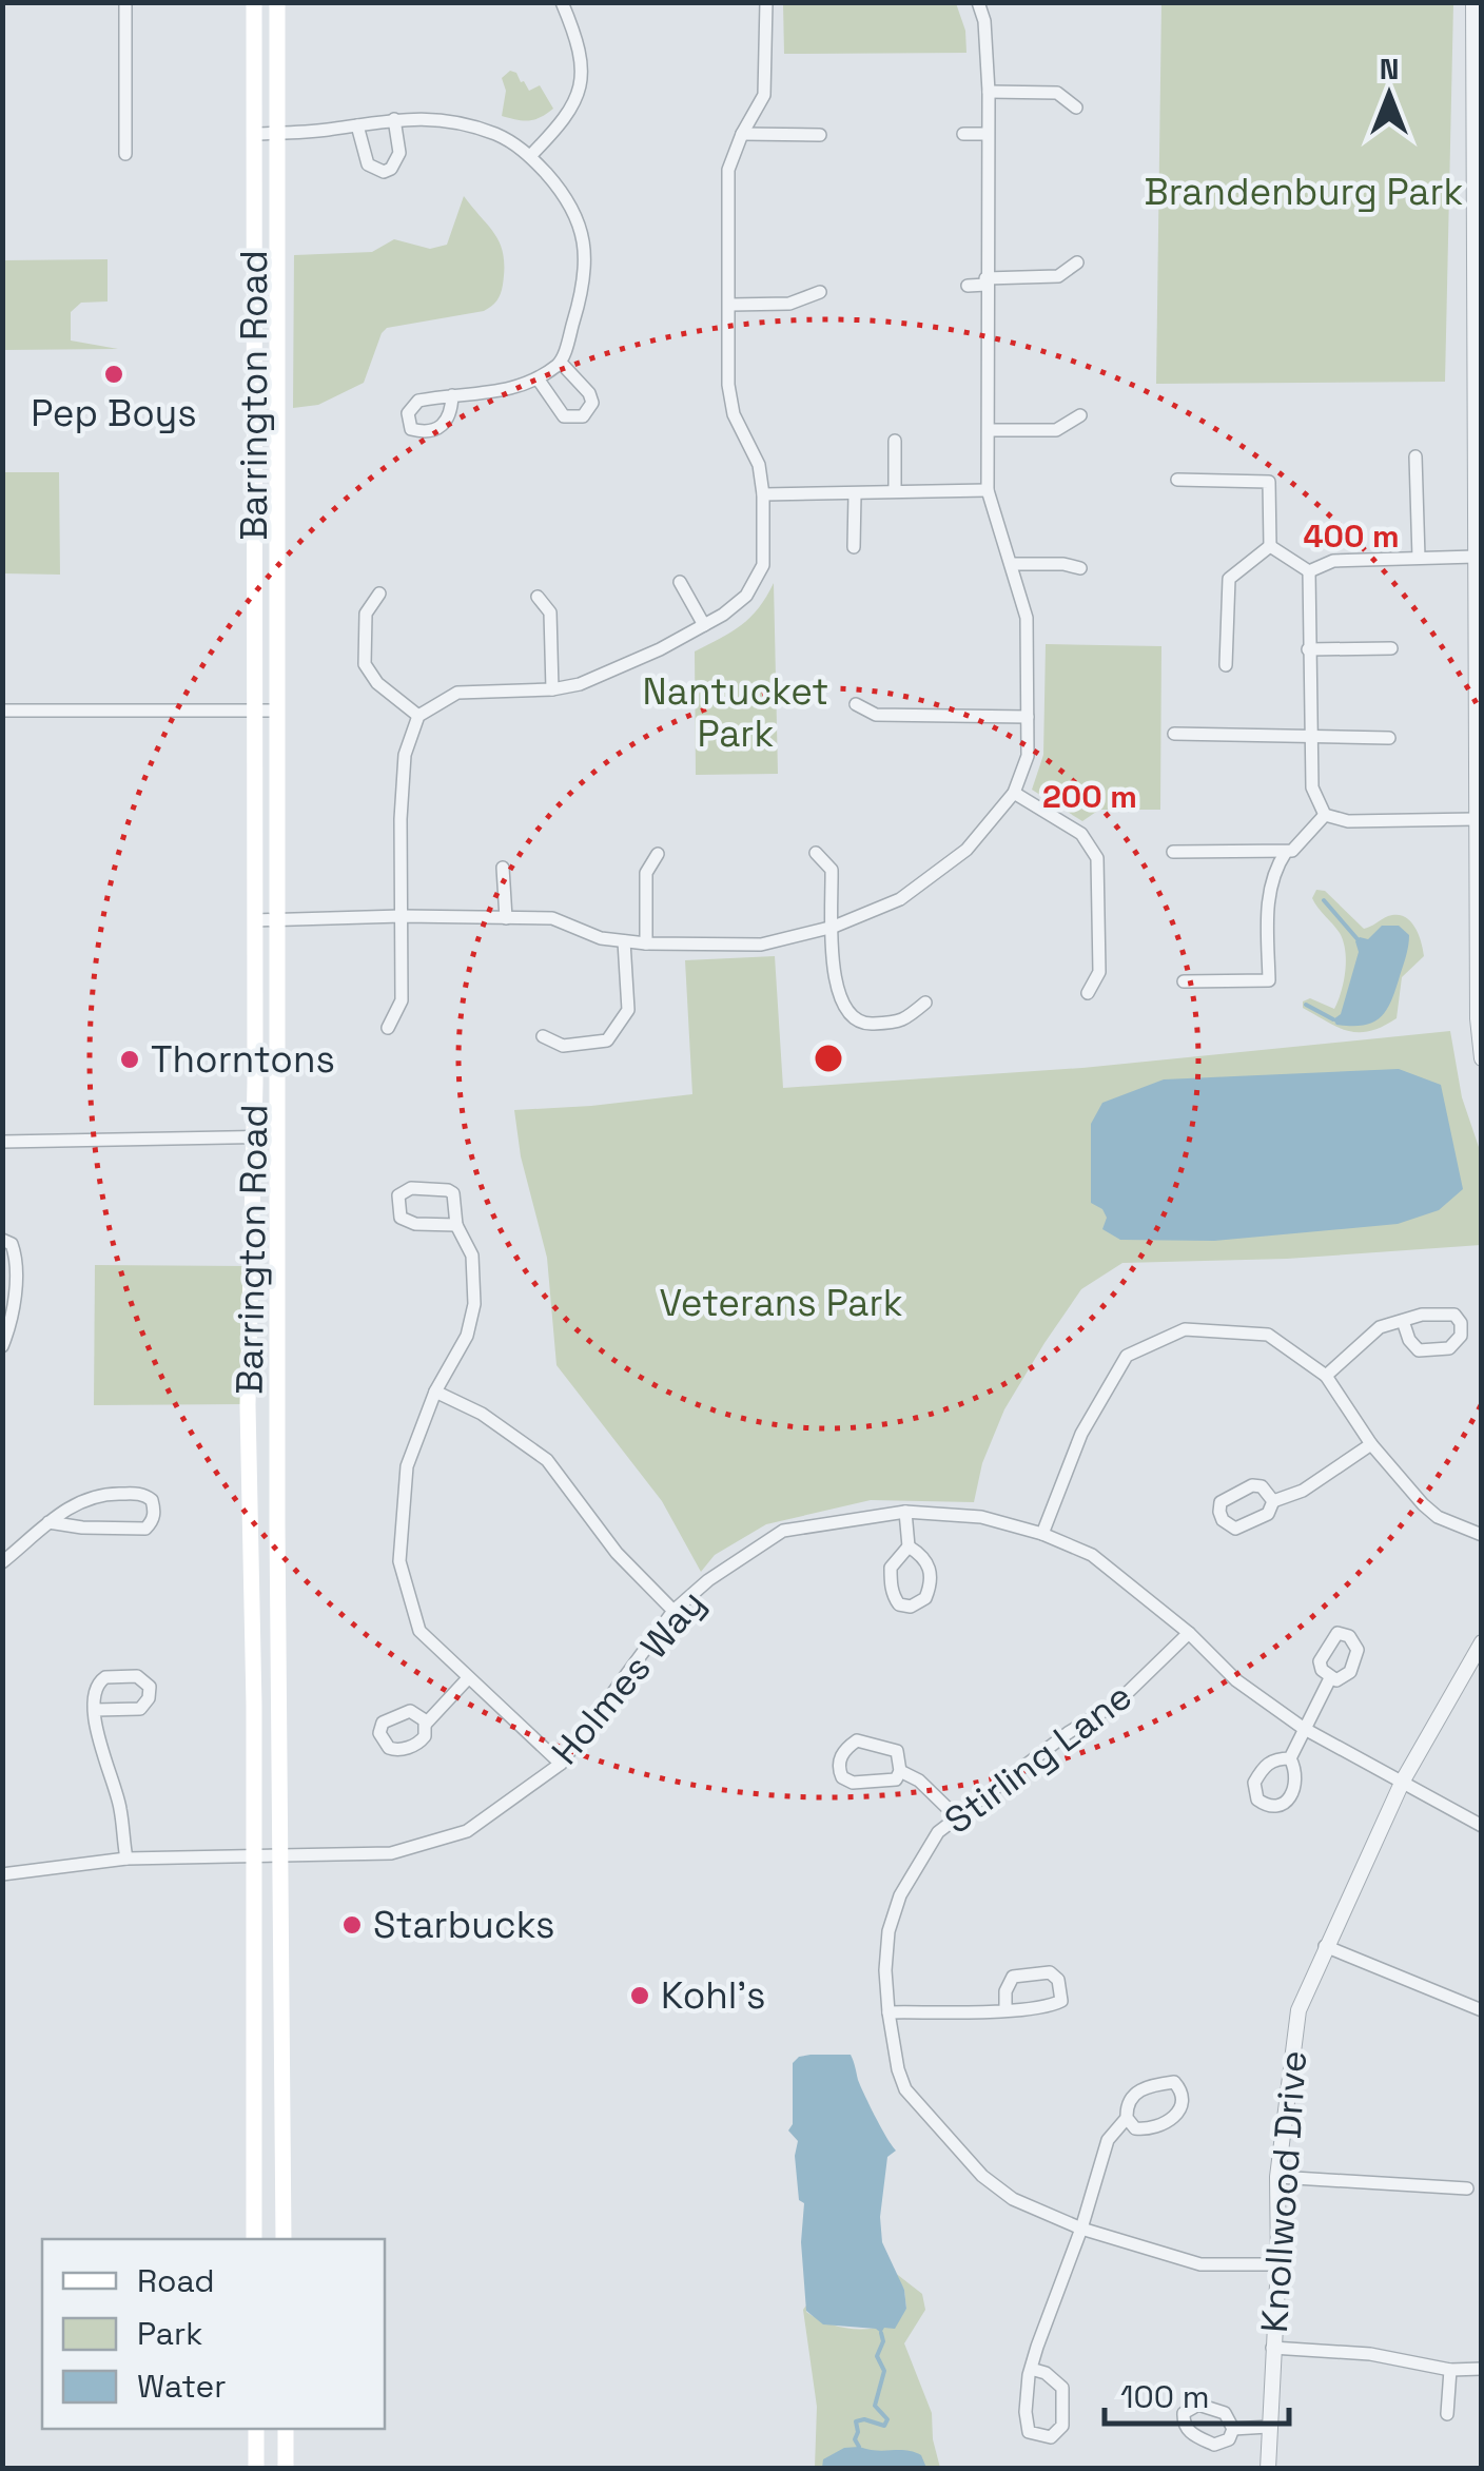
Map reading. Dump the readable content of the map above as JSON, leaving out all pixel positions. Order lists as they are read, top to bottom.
{
  "streets": {
    "main road": ["Barrington Road"],
    "street": ["Holmes Way", "Stirling Lane", "Knollwood Drive"]
  },
  "crossings": [
    ["Barrington Road", "Holmes Way"],
    ["Holmes Way", "Stirling Lane"],
    ["Holmes Way", "Knollwood Drive"],
    ["Stirling Lane", "Knollwood Drive"]
  ],
  "parks": ["Brandenburg Park", "Nantucket Park", "Veterans Park"],
  "places": [
    "Pep Boys",
    "Thorntons",
    "Starbucks",
    "Kohl's"
  ],
  "legend": ["Road", "Park", "Water"],
  "scale_bar": "100 m",
  "north": "top",
  "rings": ["400 m", "200 m"]
}
